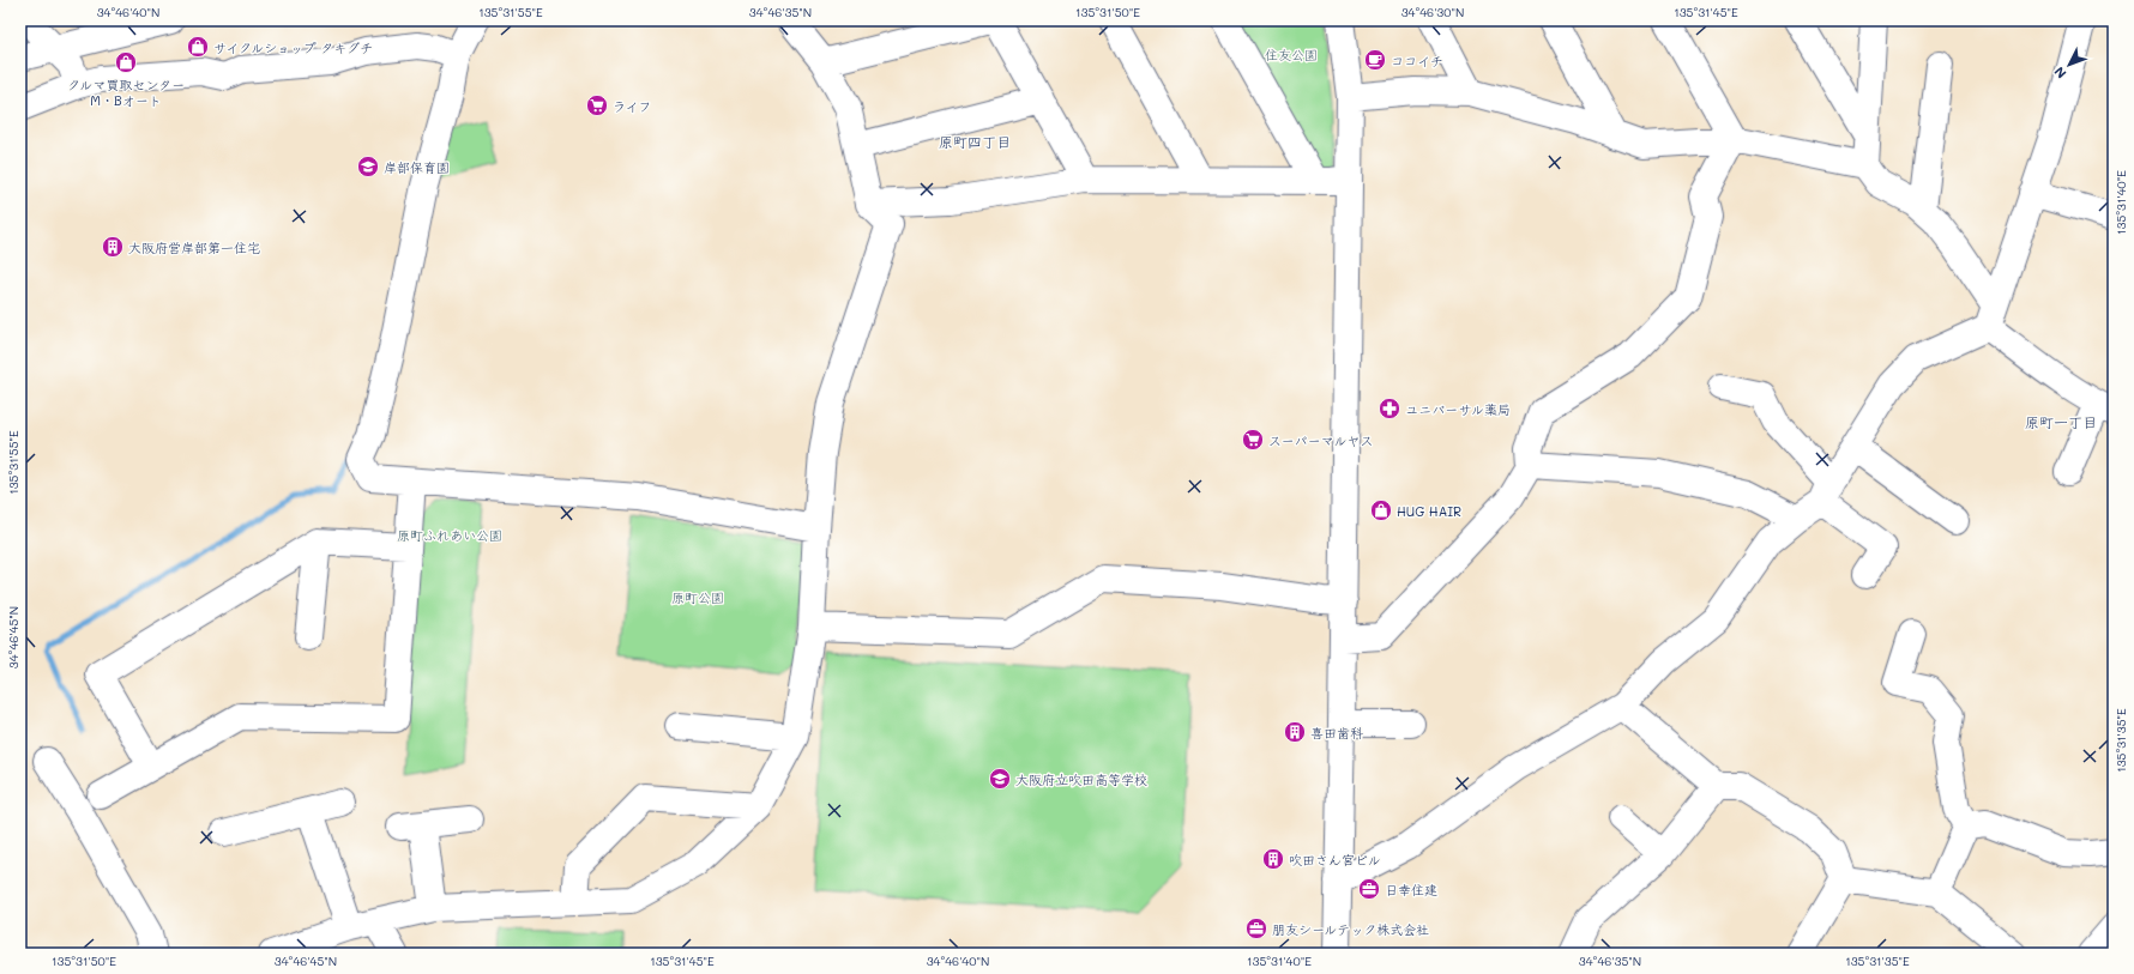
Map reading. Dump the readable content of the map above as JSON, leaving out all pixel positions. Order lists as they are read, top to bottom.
{
  "districts": ["原町四丁目", "原町一丁目"],
  "parks": ["住友公園", "原町ふれあい公園", "原町公園"],
  "places": {
    "shop": ["サイクルショップ タキグチ", "クルマ買取センター M・Bオート", "HUG HAIR"],
    "cafe": ["ココイチ"],
    "supermarket": ["ライフ", "スーパーマルヤス"],
    "school or university": ["岸部保育園", "大阪府立吹田高等学校"],
    "building": ["大阪府営岸部第一住宅", "喜田歯科", "吹田さん宮ビル"],
    "pharmacy": ["ユニバーサル薬局"],
    "office": ["日幸住建", "朋友シールテック株式会社"]
  },
  "north": "bottom left",
  "coordinates": [
    "34°46'40\"N",
    "135°31'55\"E",
    "34°46'35\"N",
    "135°31'50\"E",
    "34°46'30\"N",
    "135°31'45\"E",
    "135°31'40\"E",
    "34°46'45\"N",
    "135°31'35\"E"
  ]
}
